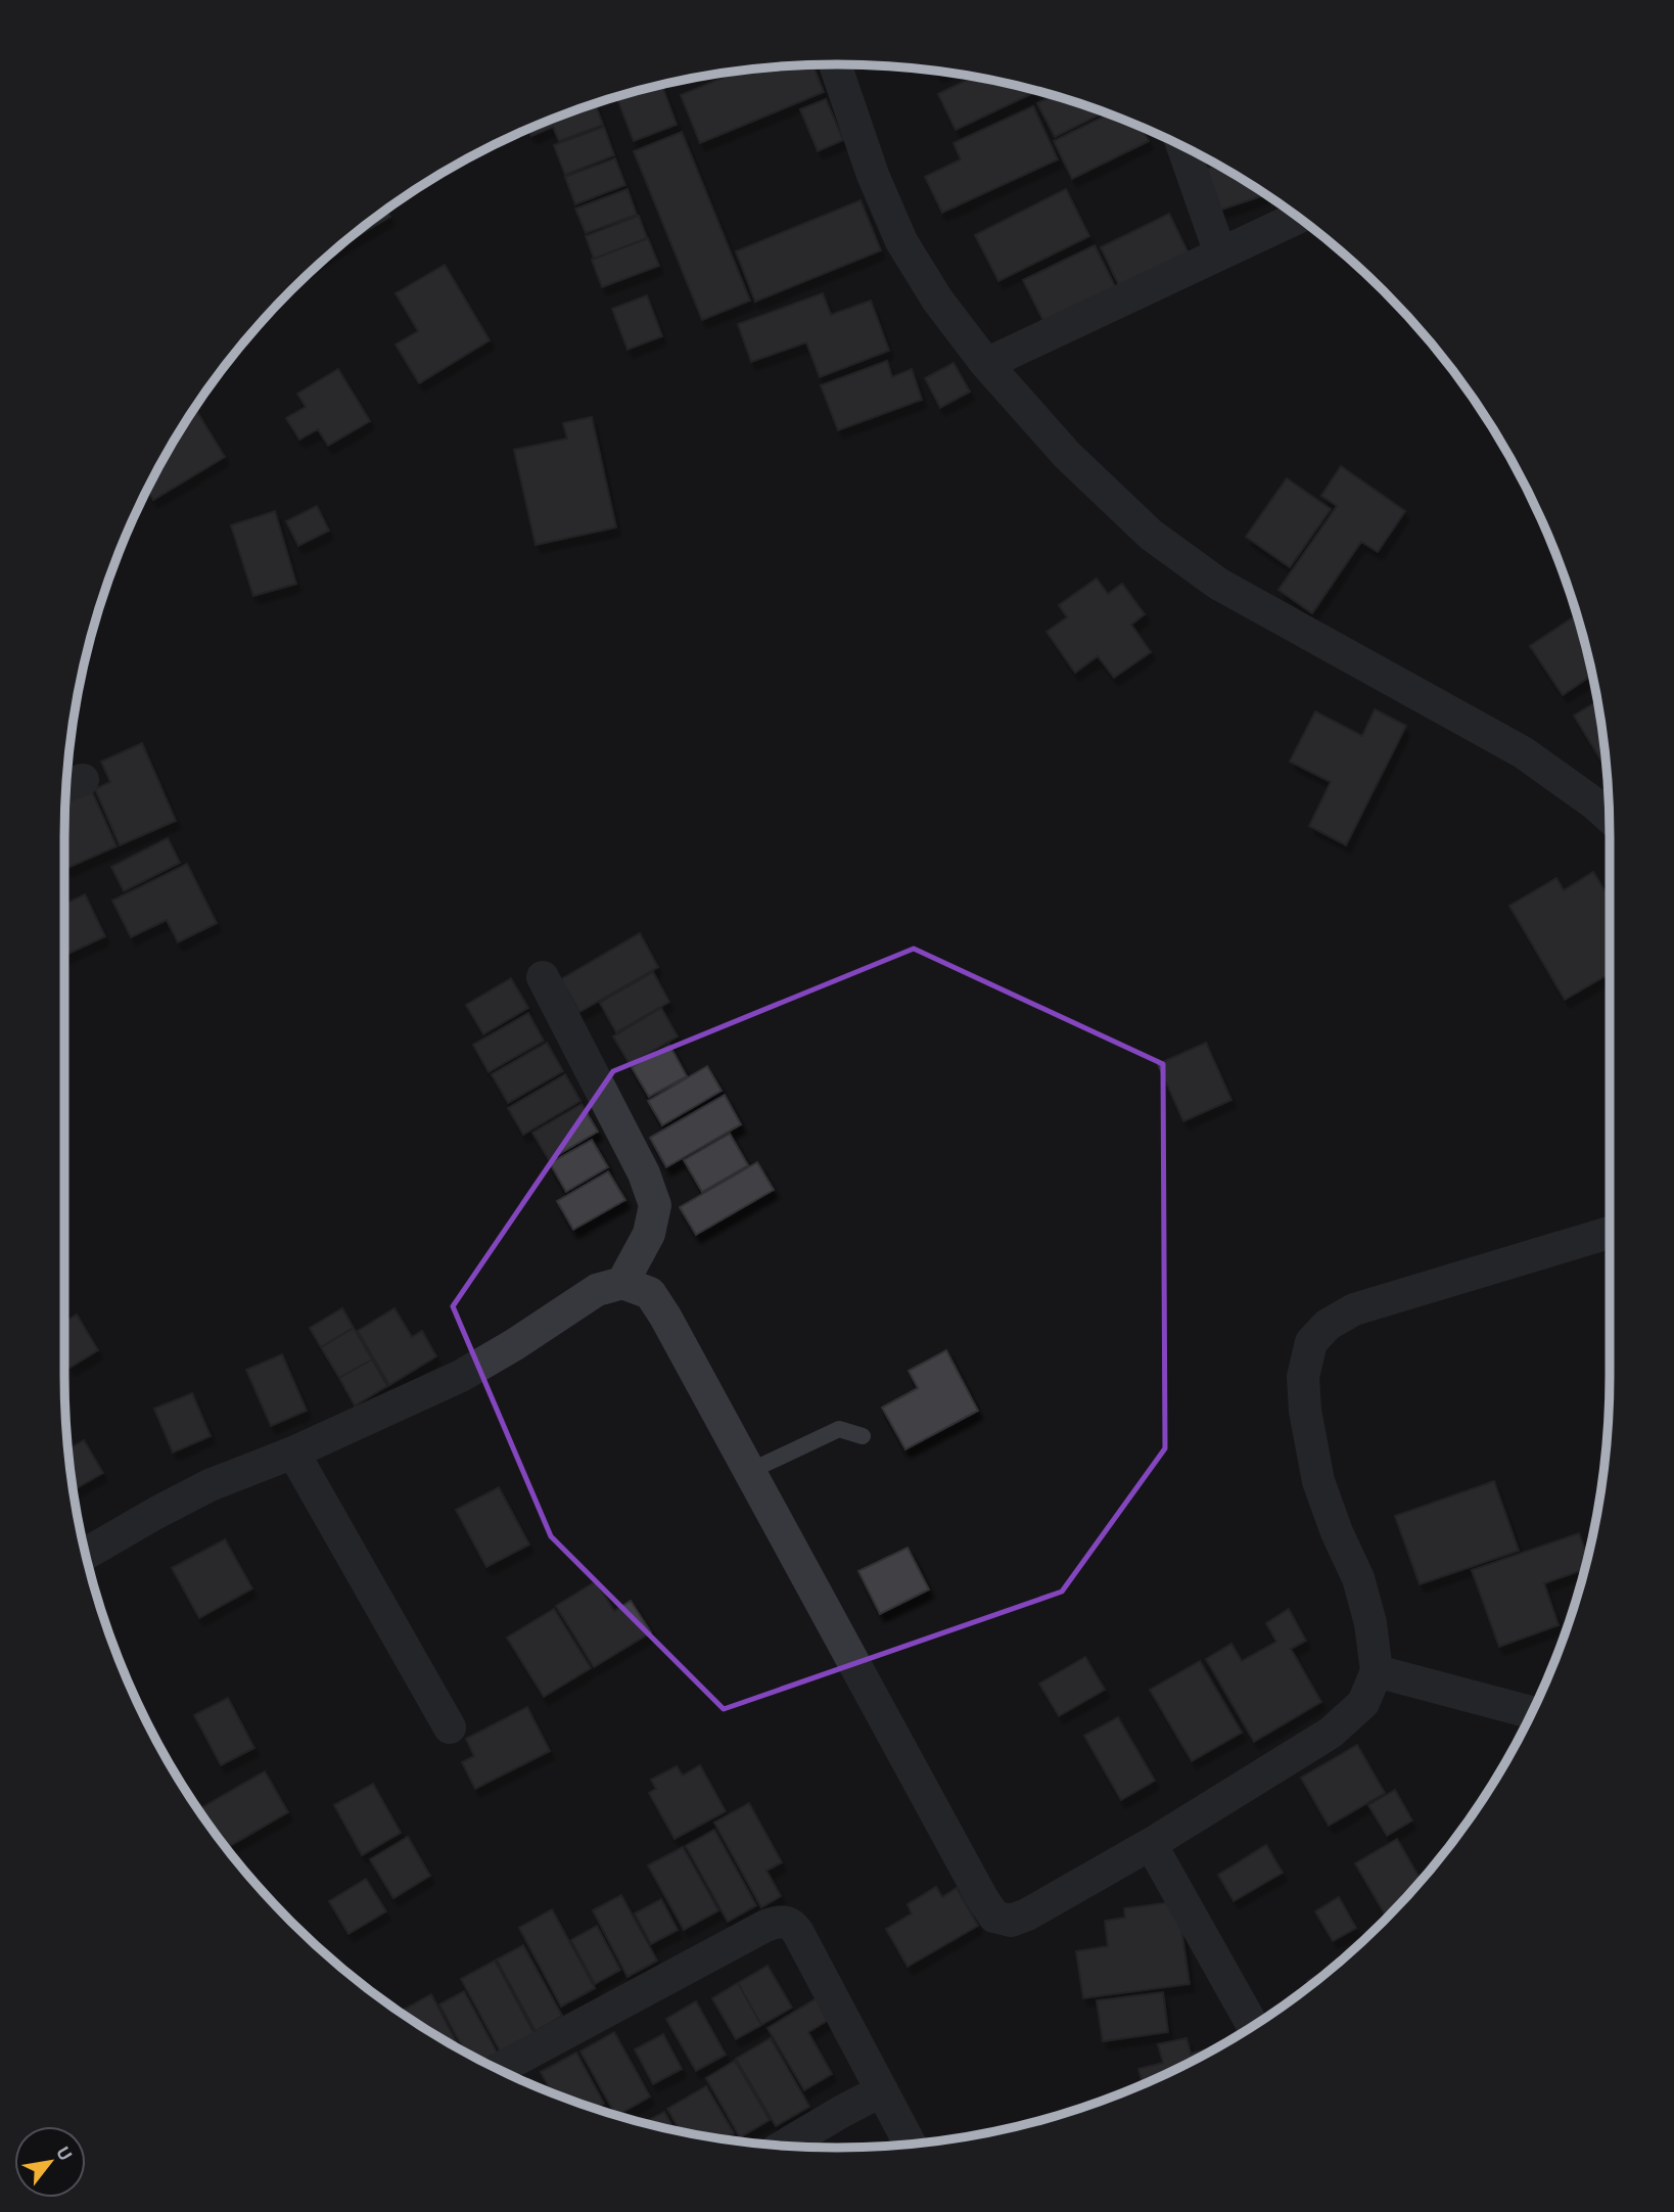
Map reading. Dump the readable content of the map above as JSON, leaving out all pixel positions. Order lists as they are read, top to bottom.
{
  "north": "top right"
}
